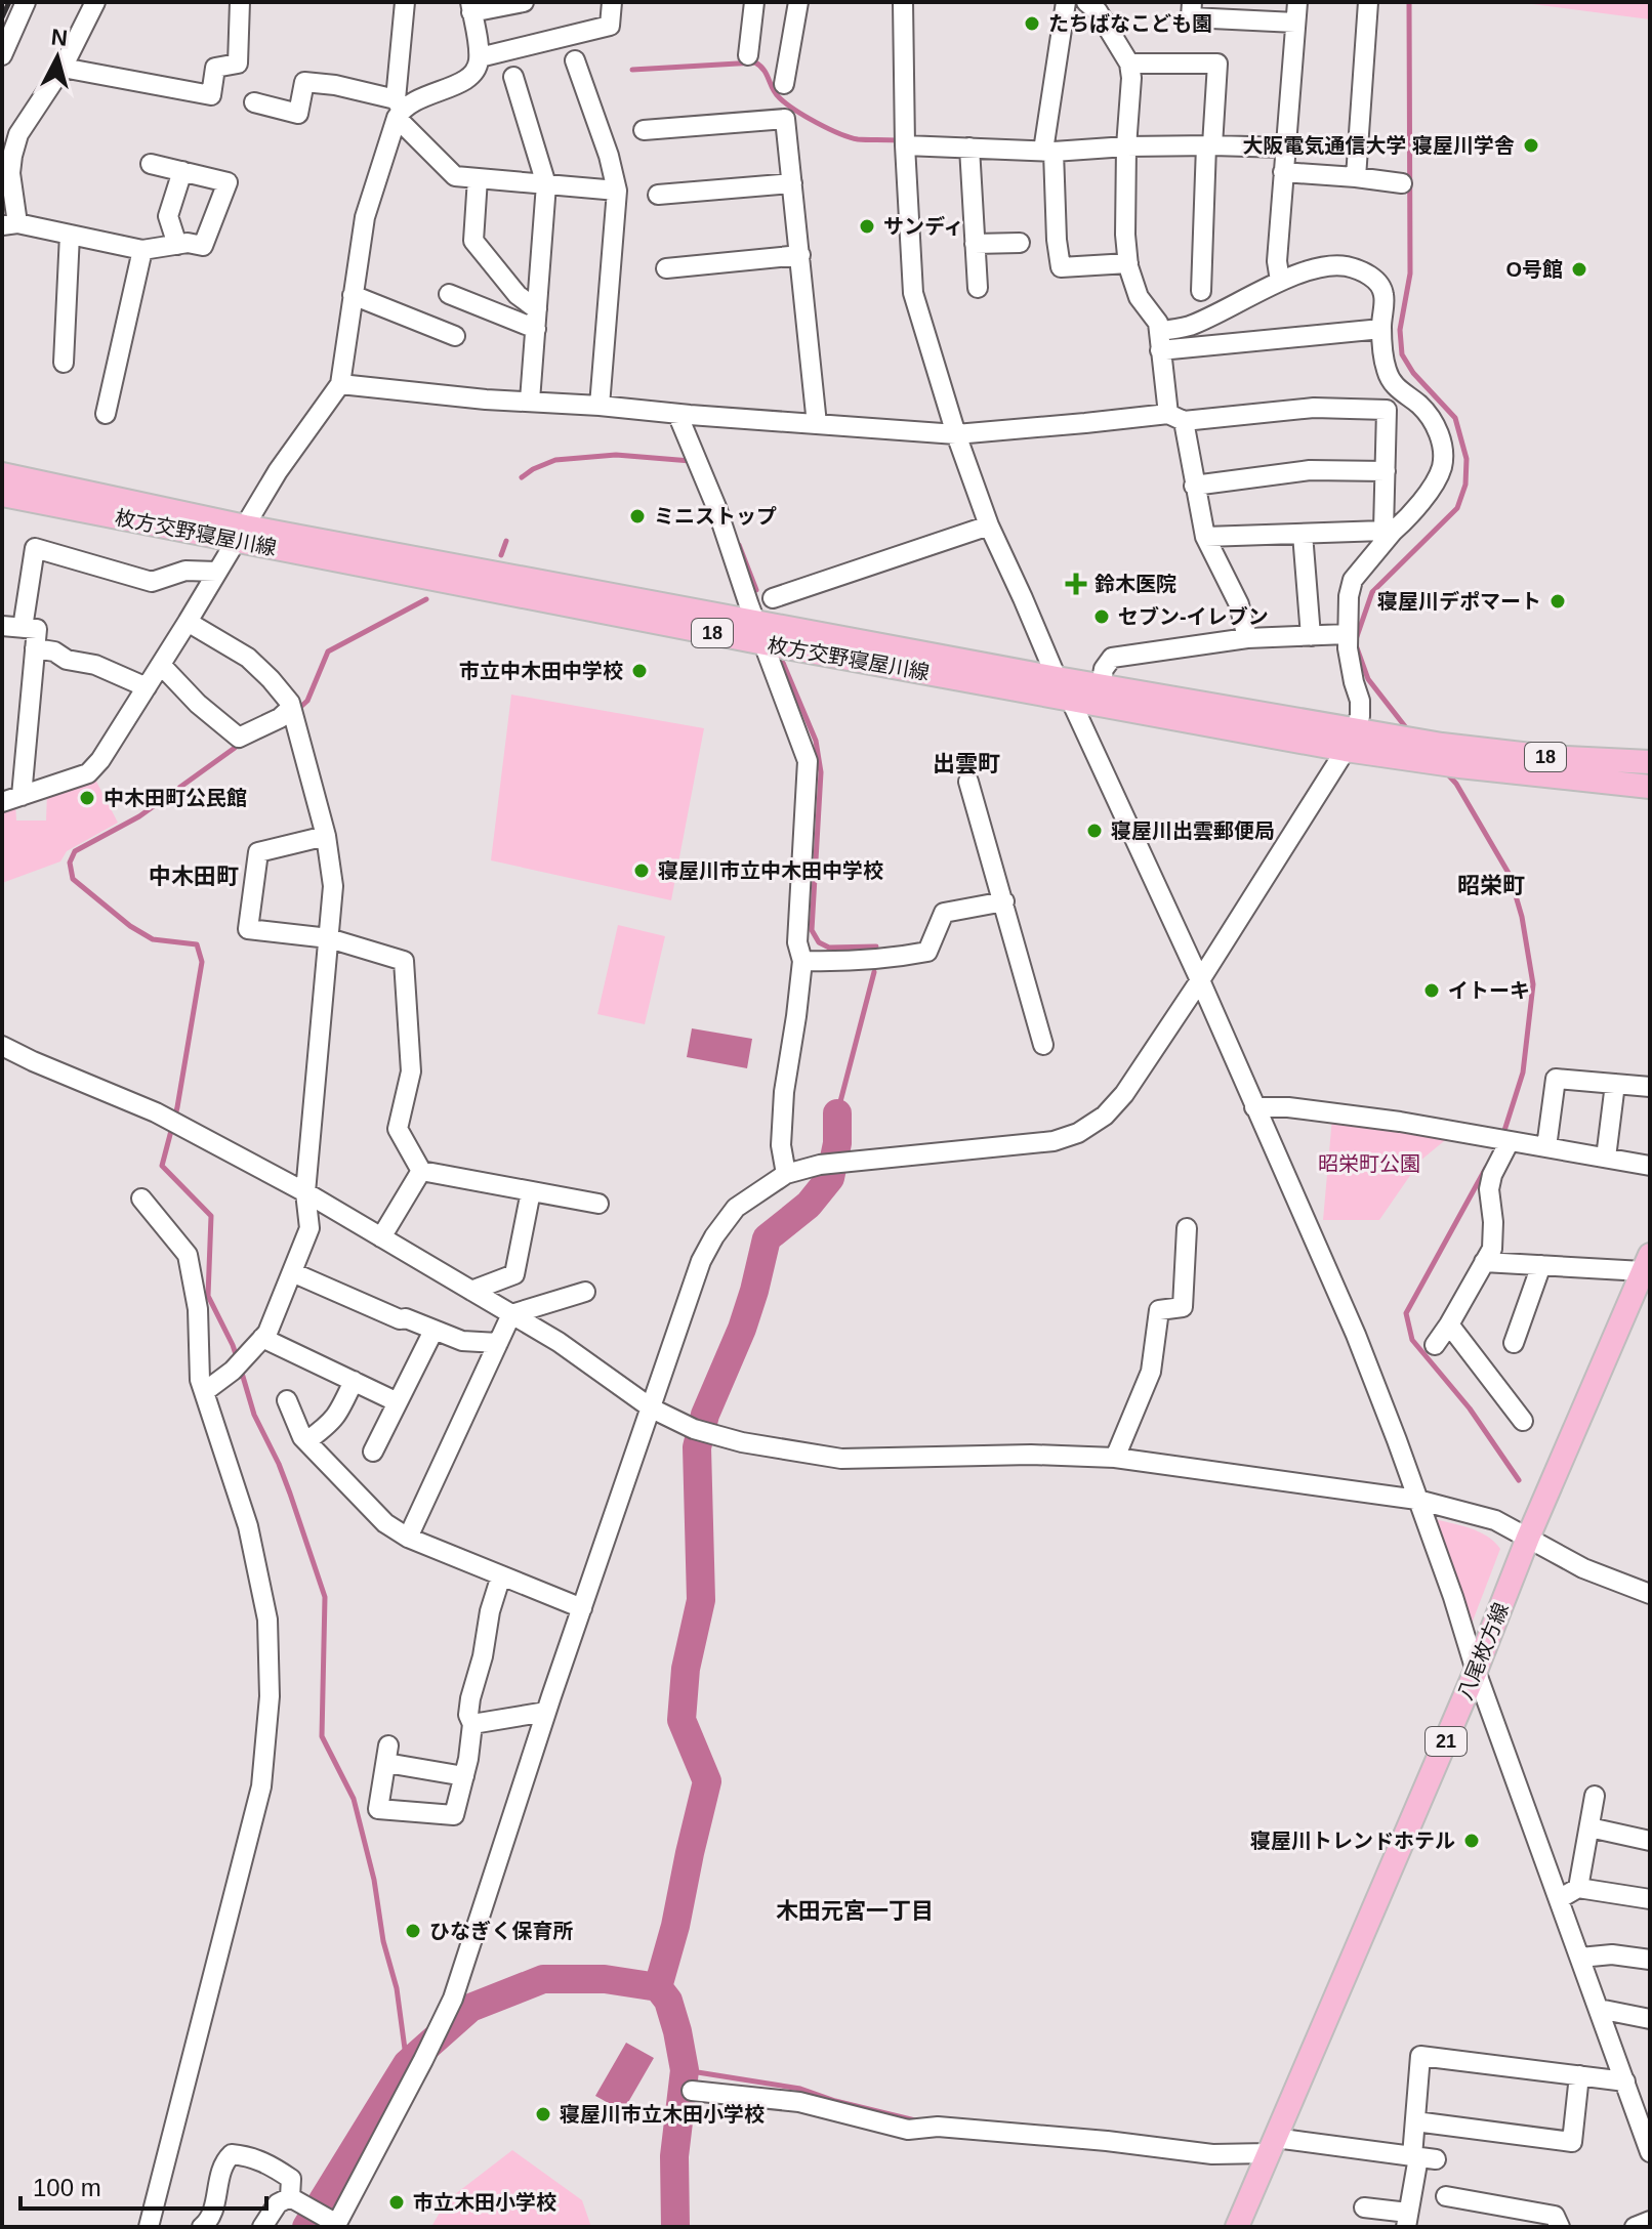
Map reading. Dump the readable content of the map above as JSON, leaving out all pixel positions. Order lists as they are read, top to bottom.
{
  "streets": {
    "main road": [
      "枚方交野寝屋川線",
      "18",
      "八尾枚方線",
      "21"
    ]
  },
  "districts": [
    "出雲町",
    "中木田町",
    "昭栄町",
    "木田元宮一丁目"
  ],
  "parks": ["昭栄町公園"],
  "places": {
    "other": [
      "たちばなこども園",
      "大阪電気通信大学 寝屋川学舎",
      "サンディ",
      "O号館",
      "ミニストップ",
      "寝屋川デポマート",
      "セブン-イレブン",
      "市立中木田中学校",
      "中木田町公民館",
      "寝屋川出雲郵便局",
      "寝屋川市立中木田中学校",
      "イトーキ",
      "寝屋川トレンドホテル",
      "ひなぎく保育所",
      "寝屋川市立木田小学校",
      "市立木田小学校"
    ],
    "health": ["鈴木医院"]
  },
  "scale_bar": "100 m",
  "north": "top"
}
